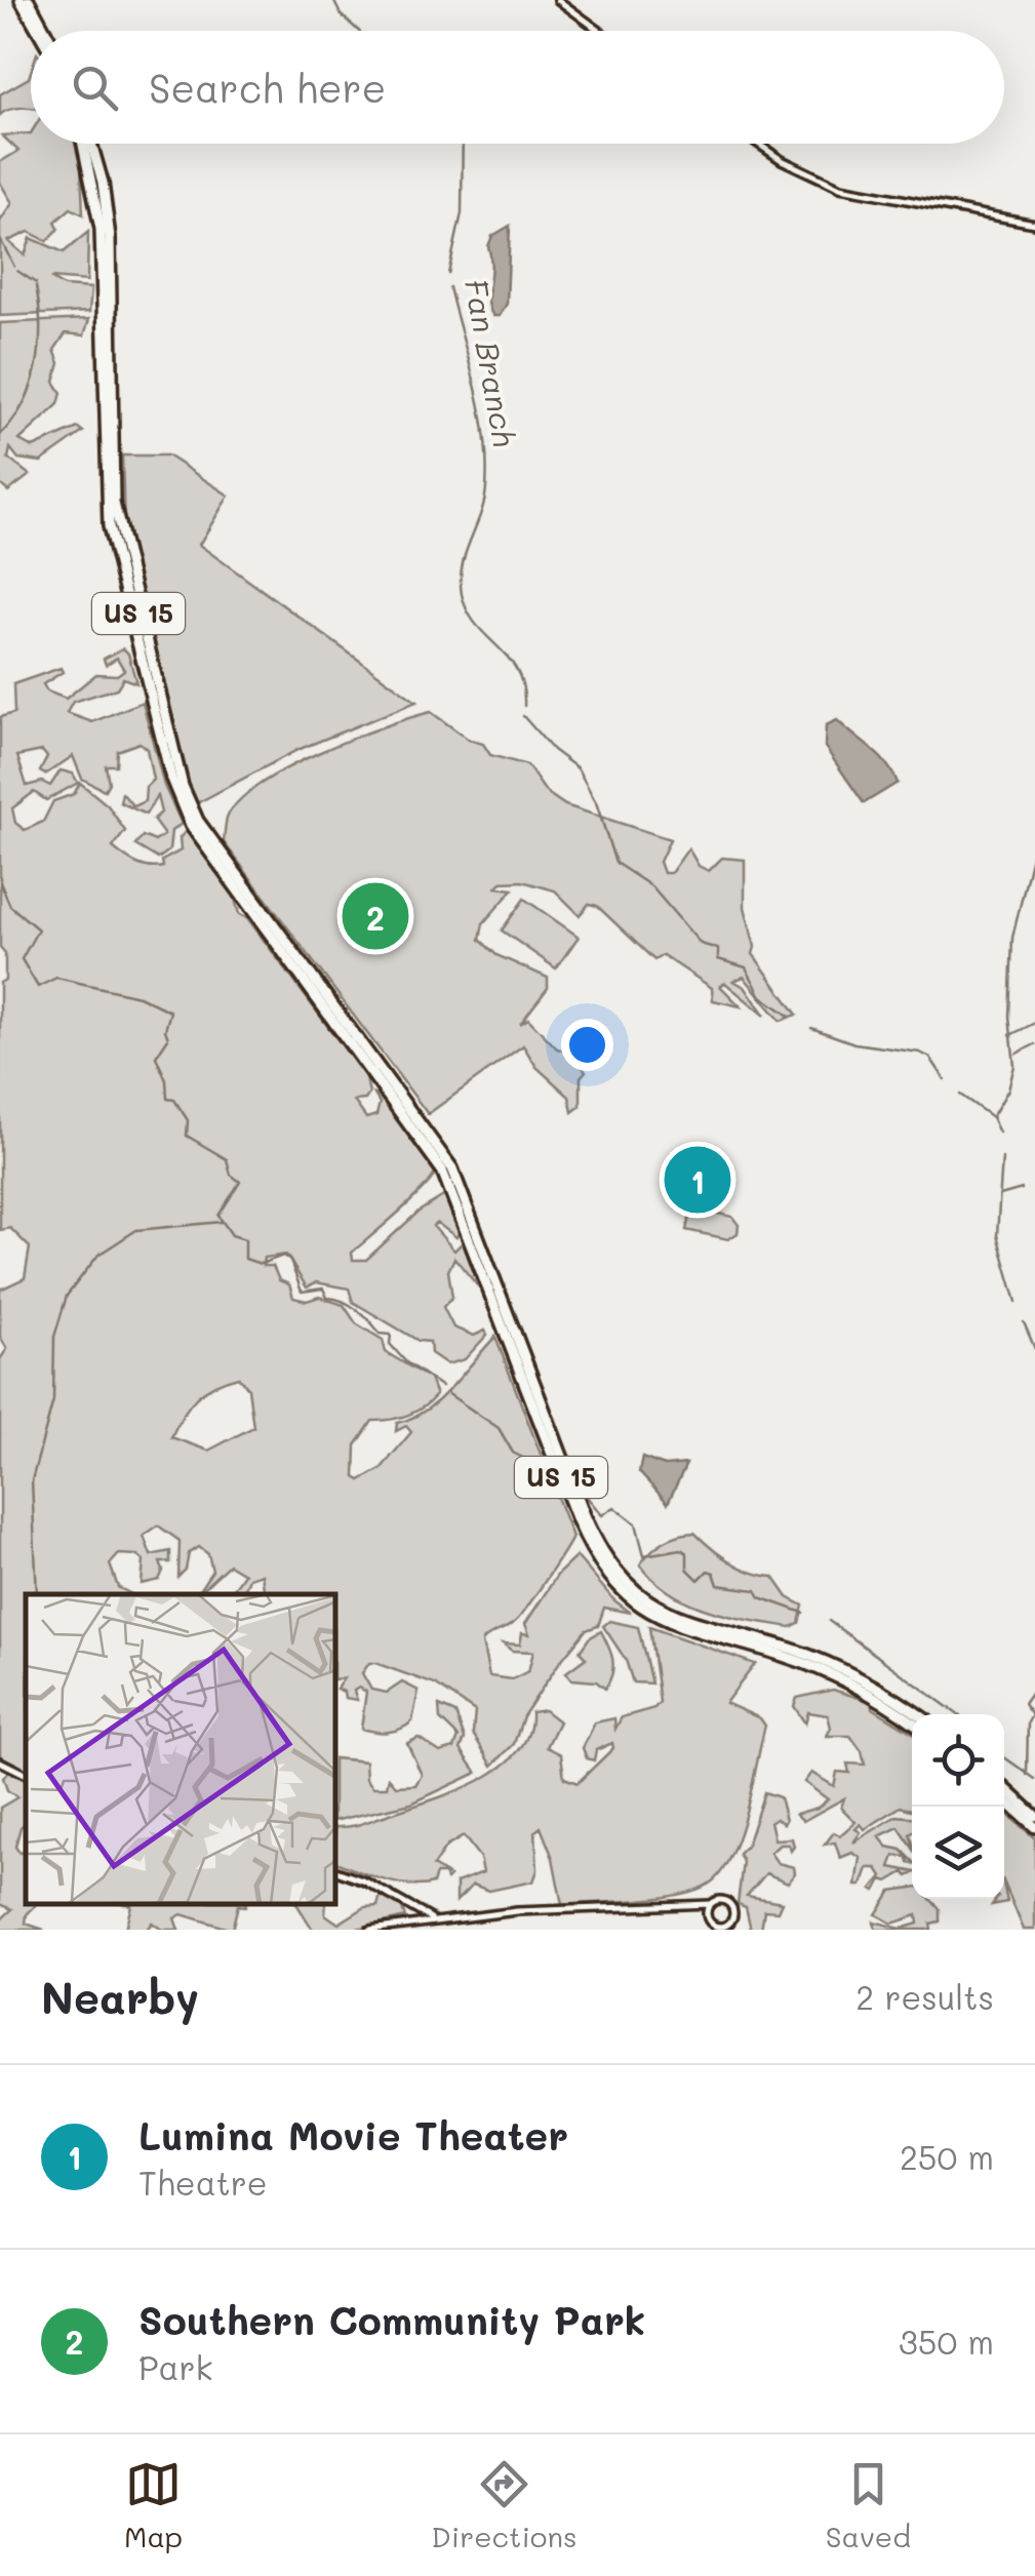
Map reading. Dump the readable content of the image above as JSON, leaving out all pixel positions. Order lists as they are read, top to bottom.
{
  "streets": {
    "highway": ["US 15"]
  },
  "water": ["Fan Branch"],
  "page": {
    "search": "Search here",
    "pins": ["2", "1"],
    "heading": ["Nearby", "2 results"],
    "list": [
      {
        "mark": "1",
        "name": "Lumina Movie Theater",
        "note": "Theatre",
        "value": "250 m"
      },
      {
        "mark": "2",
        "name": "Southern Community Park",
        "note": "Park",
        "value": "350 m"
      }
    ],
    "nav": ["Map", "Directions", "Saved"]
  }
}
